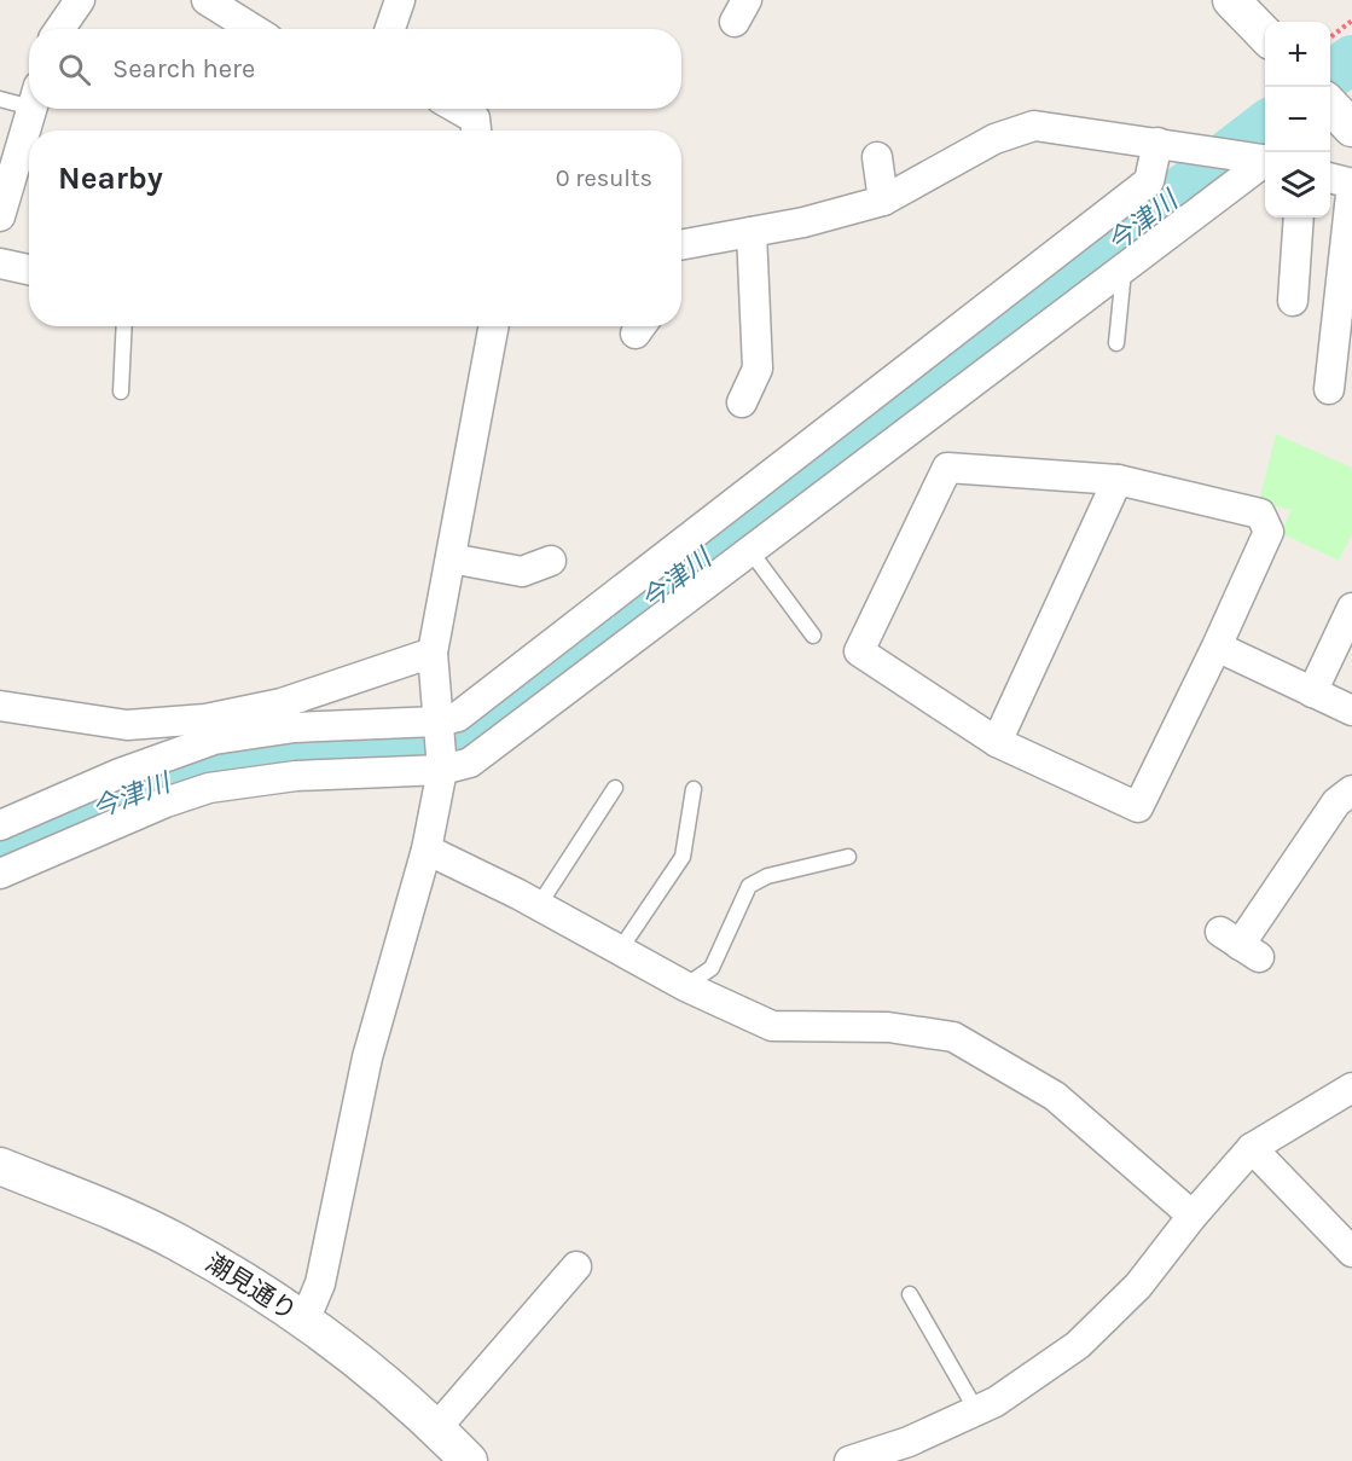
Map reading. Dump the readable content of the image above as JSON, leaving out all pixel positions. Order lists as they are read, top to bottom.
{
  "streets": {
    "street": ["潮見通り"]
  },
  "water": ["今津川"],
  "page": {
    "map_buttons": ["+", "−"],
    "search": "Search here",
    "heading": ["Nearby", "0 results"]
  }
}
